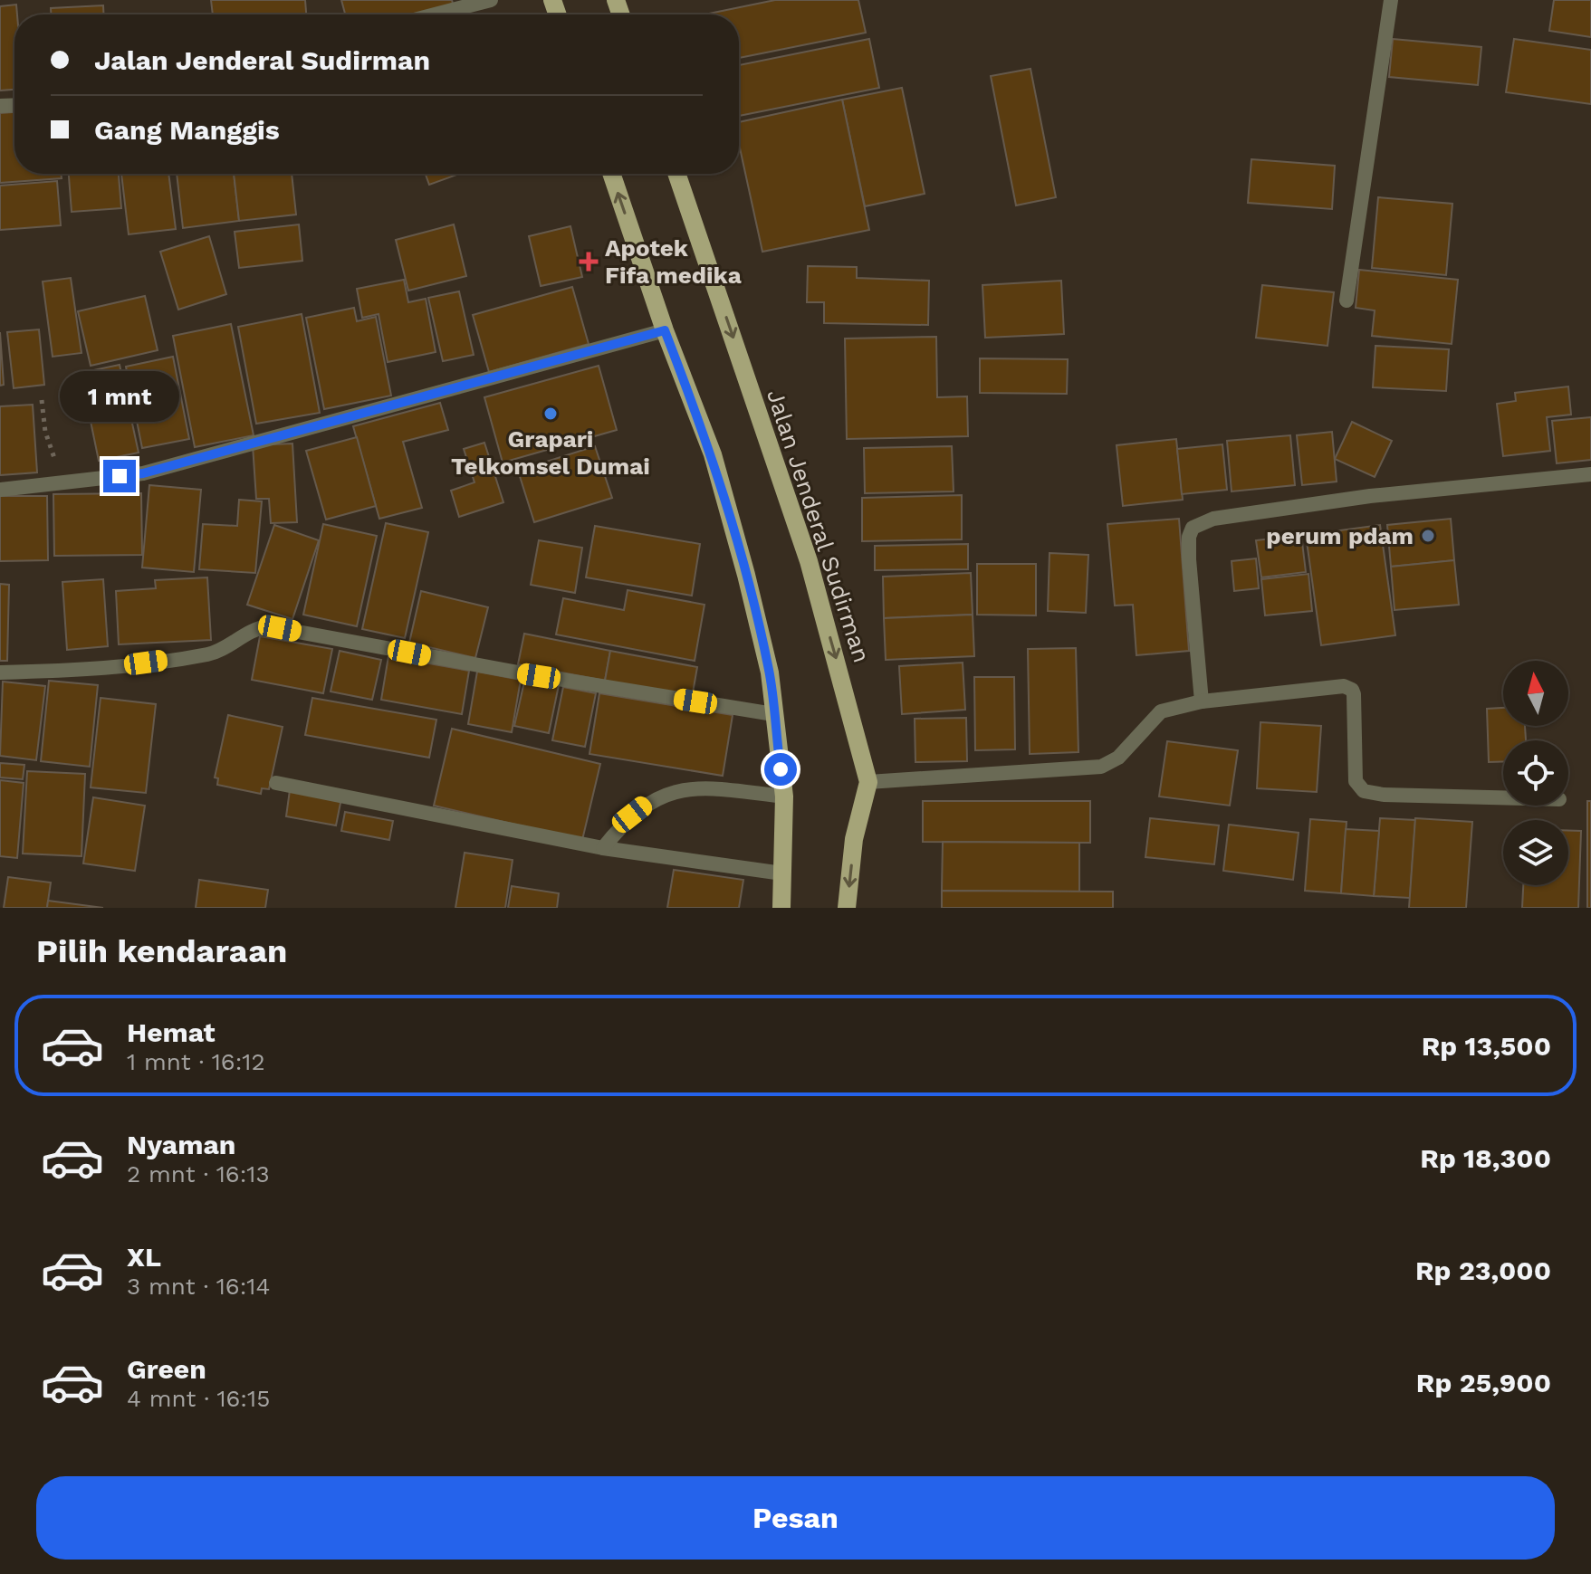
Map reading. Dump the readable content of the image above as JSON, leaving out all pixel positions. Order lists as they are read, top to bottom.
{
  "streets": {
    "main road": ["Jalan Jenderal Sudirman"]
  },
  "places": {
    "health": ["Apotek Fifa medika"],
    "other": ["Grapari Telkomsel Dumai", "perum pdam"]
  },
  "north": "top",
  "page": {
    "banner": ["Jalan Jenderal Sudirman", "Gang Manggis"],
    "bubble": "1 mnt",
    "heading": "Pilih kendaraan",
    "list": [
      {
        "name": "Hemat",
        "note": "1 mnt · 16:12",
        "value": "Rp 13,500"
      },
      {
        "name": "Nyaman",
        "note": "2 mnt · 16:13",
        "value": "Rp 18,300"
      },
      {
        "name": "XL",
        "note": "3 mnt · 16:14",
        "value": "Rp 23,000"
      },
      {
        "name": "Green",
        "note": "4 mnt · 16:15",
        "value": "Rp 25,900"
      }
    ],
    "buttons": "Pesan"
  }
}
